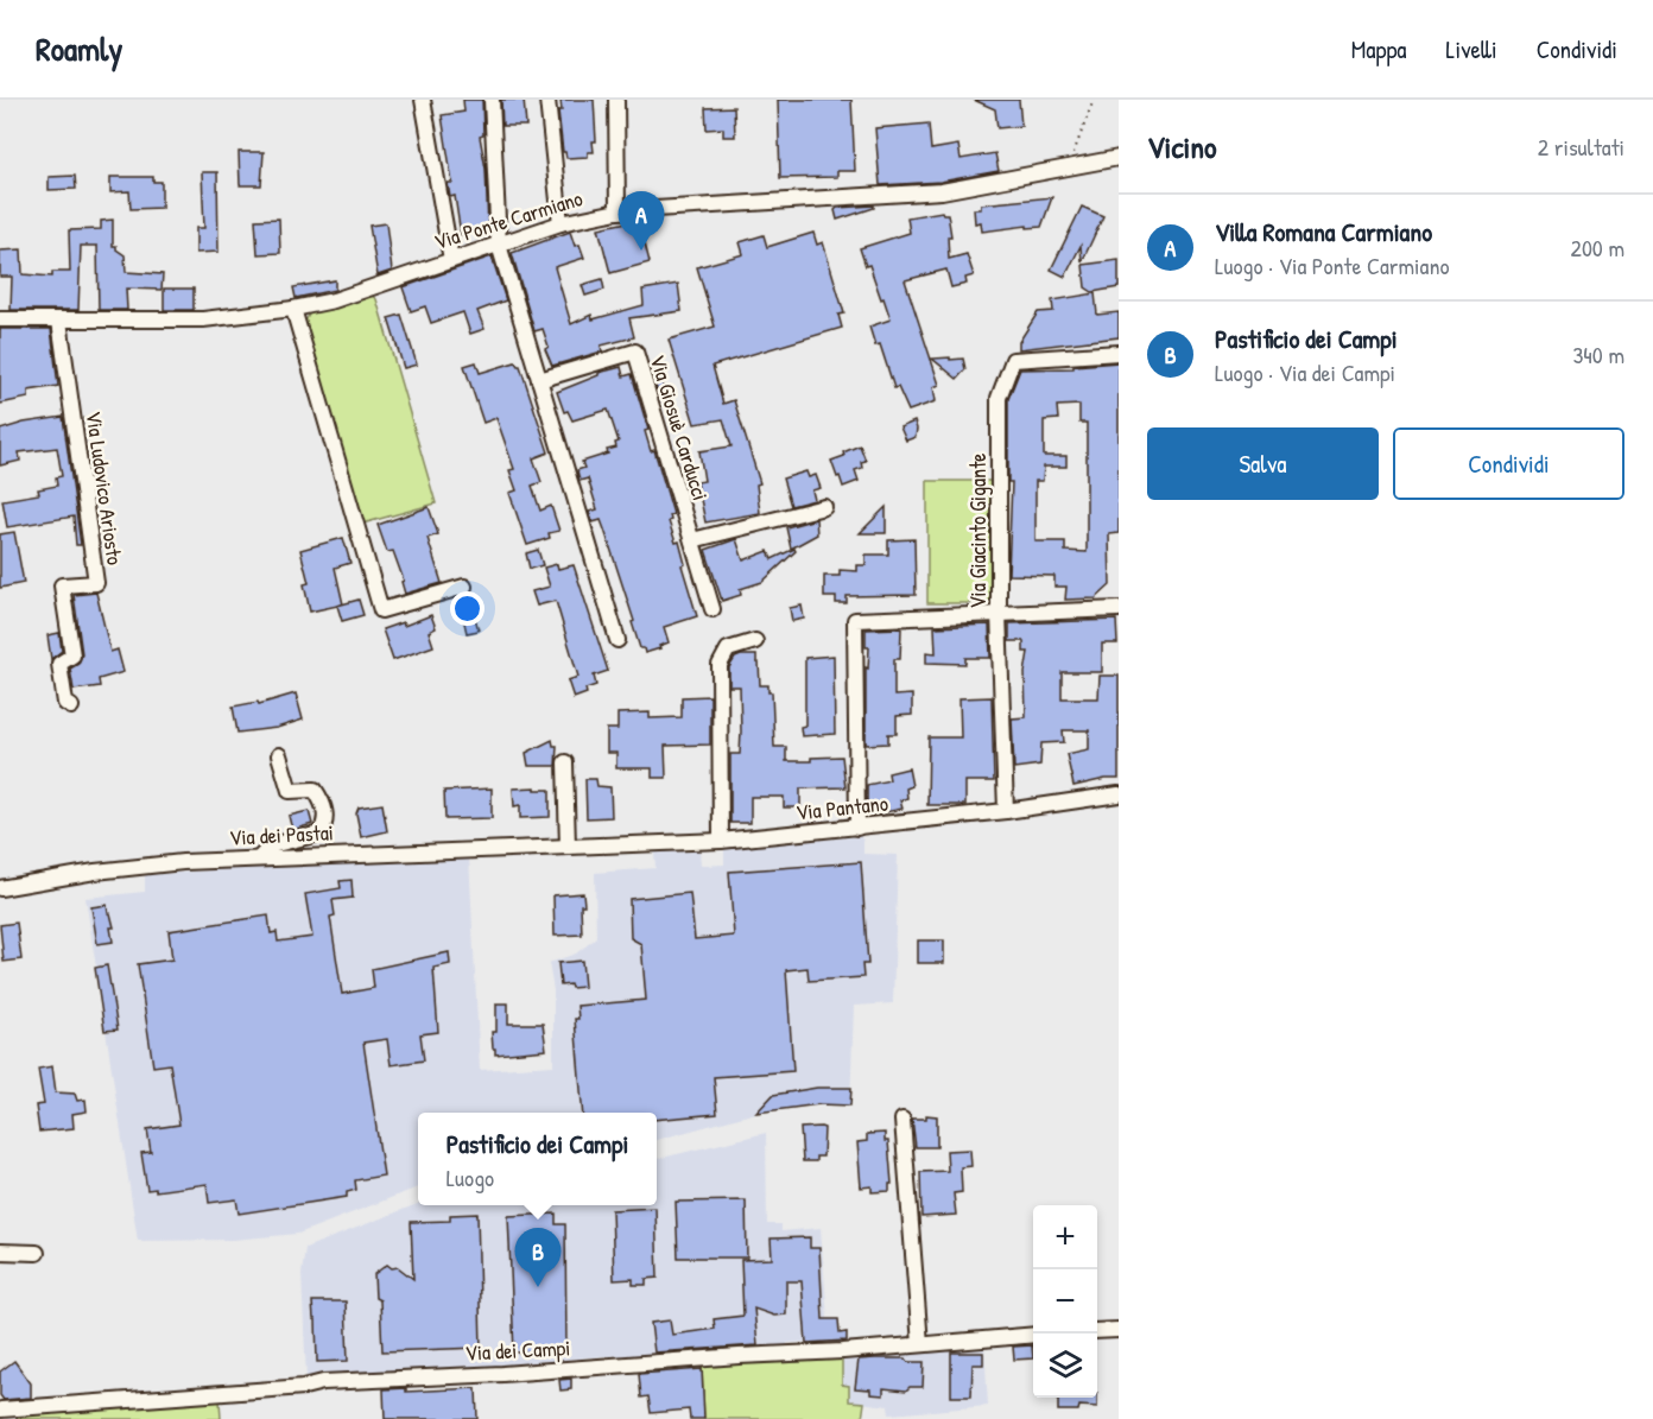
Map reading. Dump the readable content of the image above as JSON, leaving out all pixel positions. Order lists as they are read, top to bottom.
{
  "streets": {
    "street": [
      "Via Ponte Carmiano",
      "Via Giosuè Carducci",
      "Via Ludovico Ariosto",
      "Via Giacinto Gigante",
      "Via Pantano",
      "Via dei Pastai",
      "Via dei Campi"
    ]
  },
  "crossings": [
    ["Via Ponte Carmiano", "Via Ludovico Ariosto"],
    ["Via Giacinto Gigante", "Via Pantano"],
    ["Via Pantano", "Via dei Pastai"]
  ],
  "page": {
    "header": "Roamly",
    "nav": ["Mappa", "Livelli", "Condividi"],
    "heading": ["Vicino", "2 risultati"],
    "pins": ["A", "B"],
    "list": [
      {
        "mark": "A",
        "name": "Villa Romana Carmiano",
        "note": "Luogo · Via Ponte Carmiano",
        "value": "200 m"
      },
      {
        "mark": "B",
        "name": "Pastificio dei Campi",
        "note": "Luogo · Via dei Campi",
        "value": "340 m"
      }
    ],
    "buttons": ["Salva", "Condividi"],
    "popup": ["Pastificio dei Campi", "Luogo"],
    "map_buttons": ["+", "−"]
  }
}
